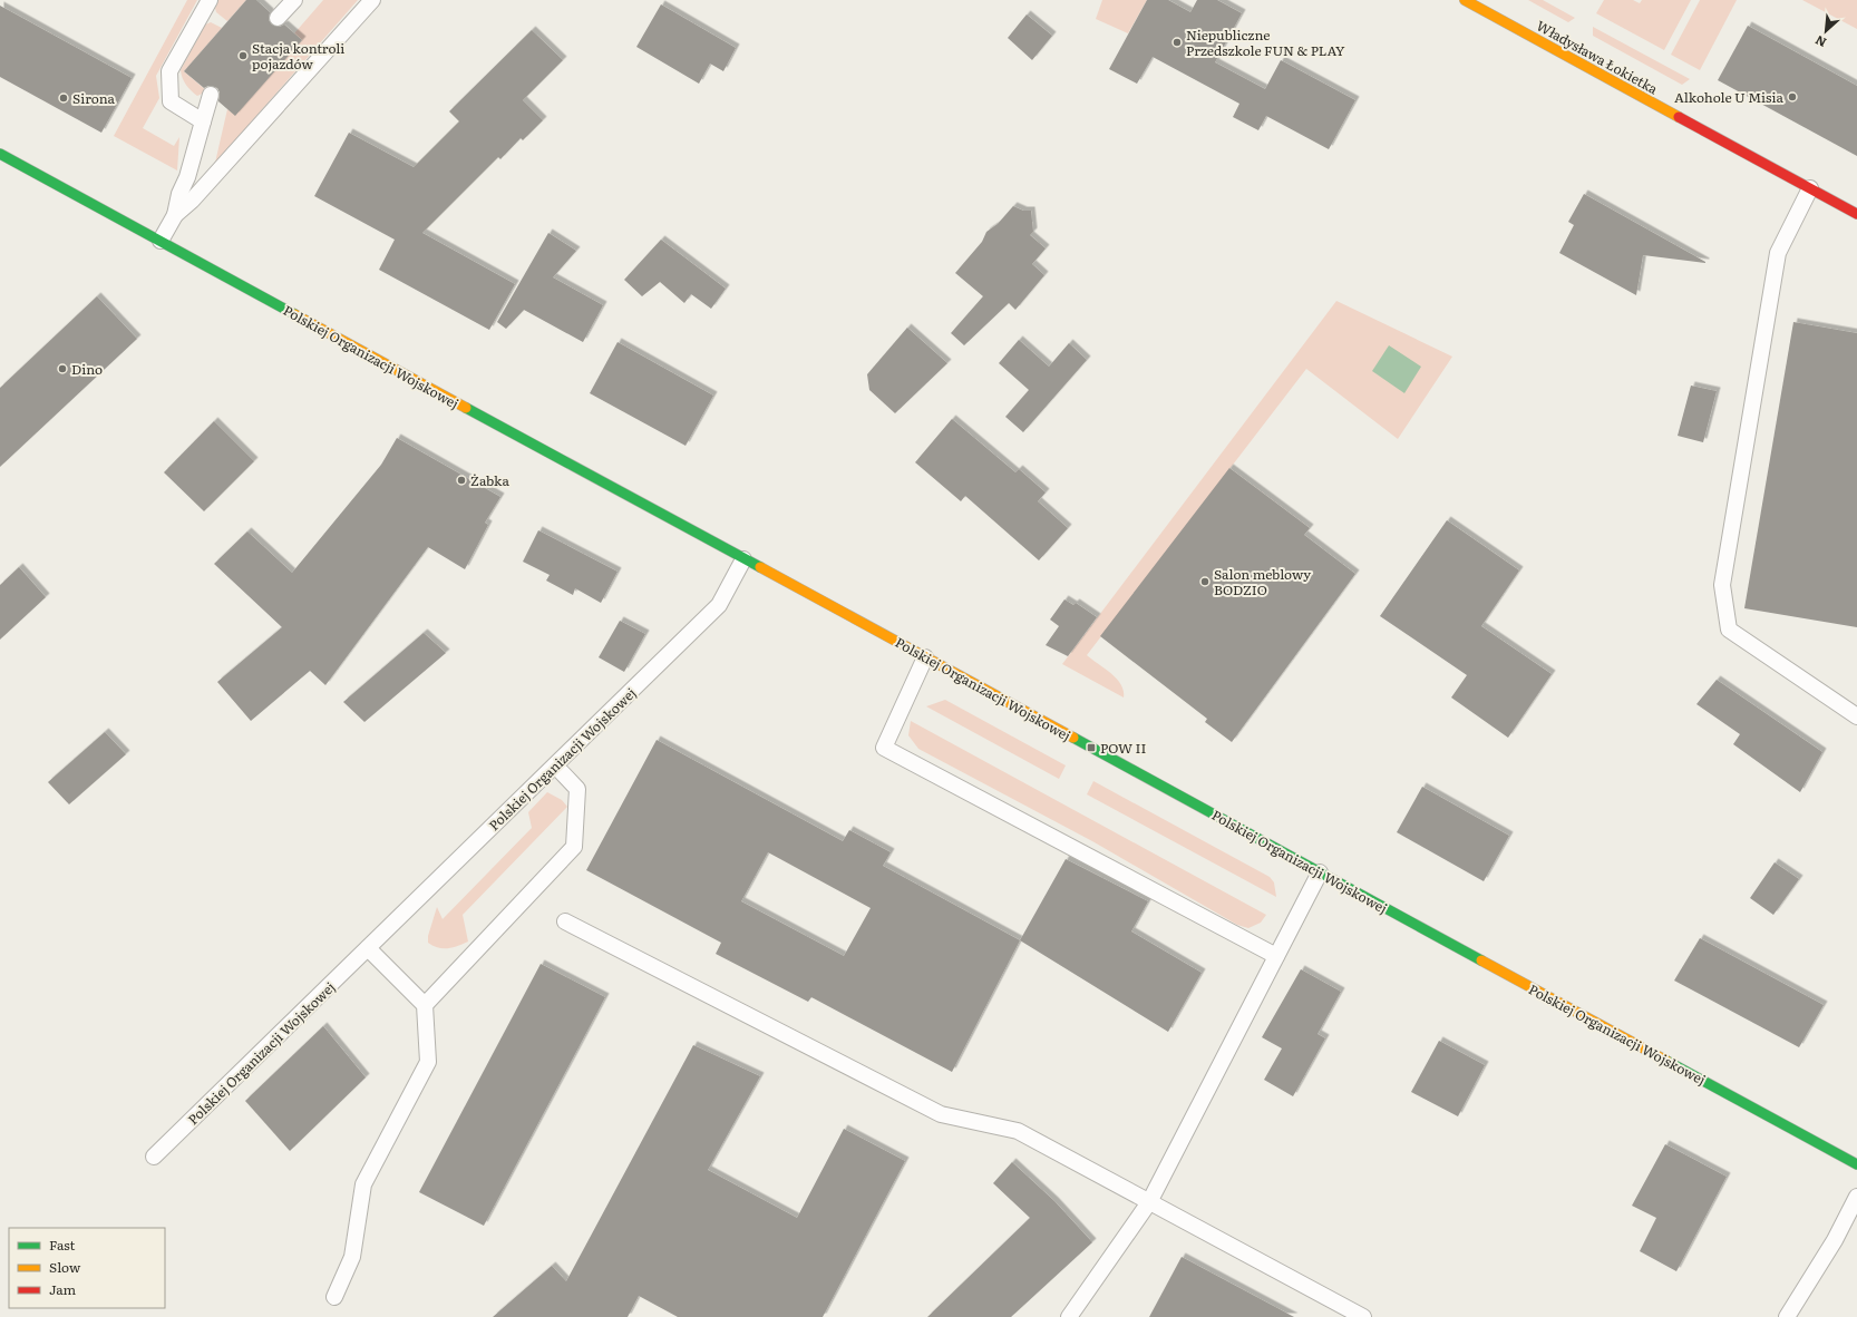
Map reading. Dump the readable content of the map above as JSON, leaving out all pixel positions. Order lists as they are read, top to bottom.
{
  "streets": {
    "main road": ["Władysława Łokietka", "Polskiej Organizacji Wojskowej"]
  },
  "places": {
    "other": [
      "Niepubliczne Przedszkole FUN & PLAY",
      "Stacja kontroli pojazdów",
      "Alkohole U Misia",
      "Sirona",
      "Dino",
      "Żabka",
      "Salon meblowy BODZIO"
    ],
    "transit": ["POW II"]
  },
  "legend": ["Fast", "Slow", "Jam"],
  "north": "bottom left"
}
